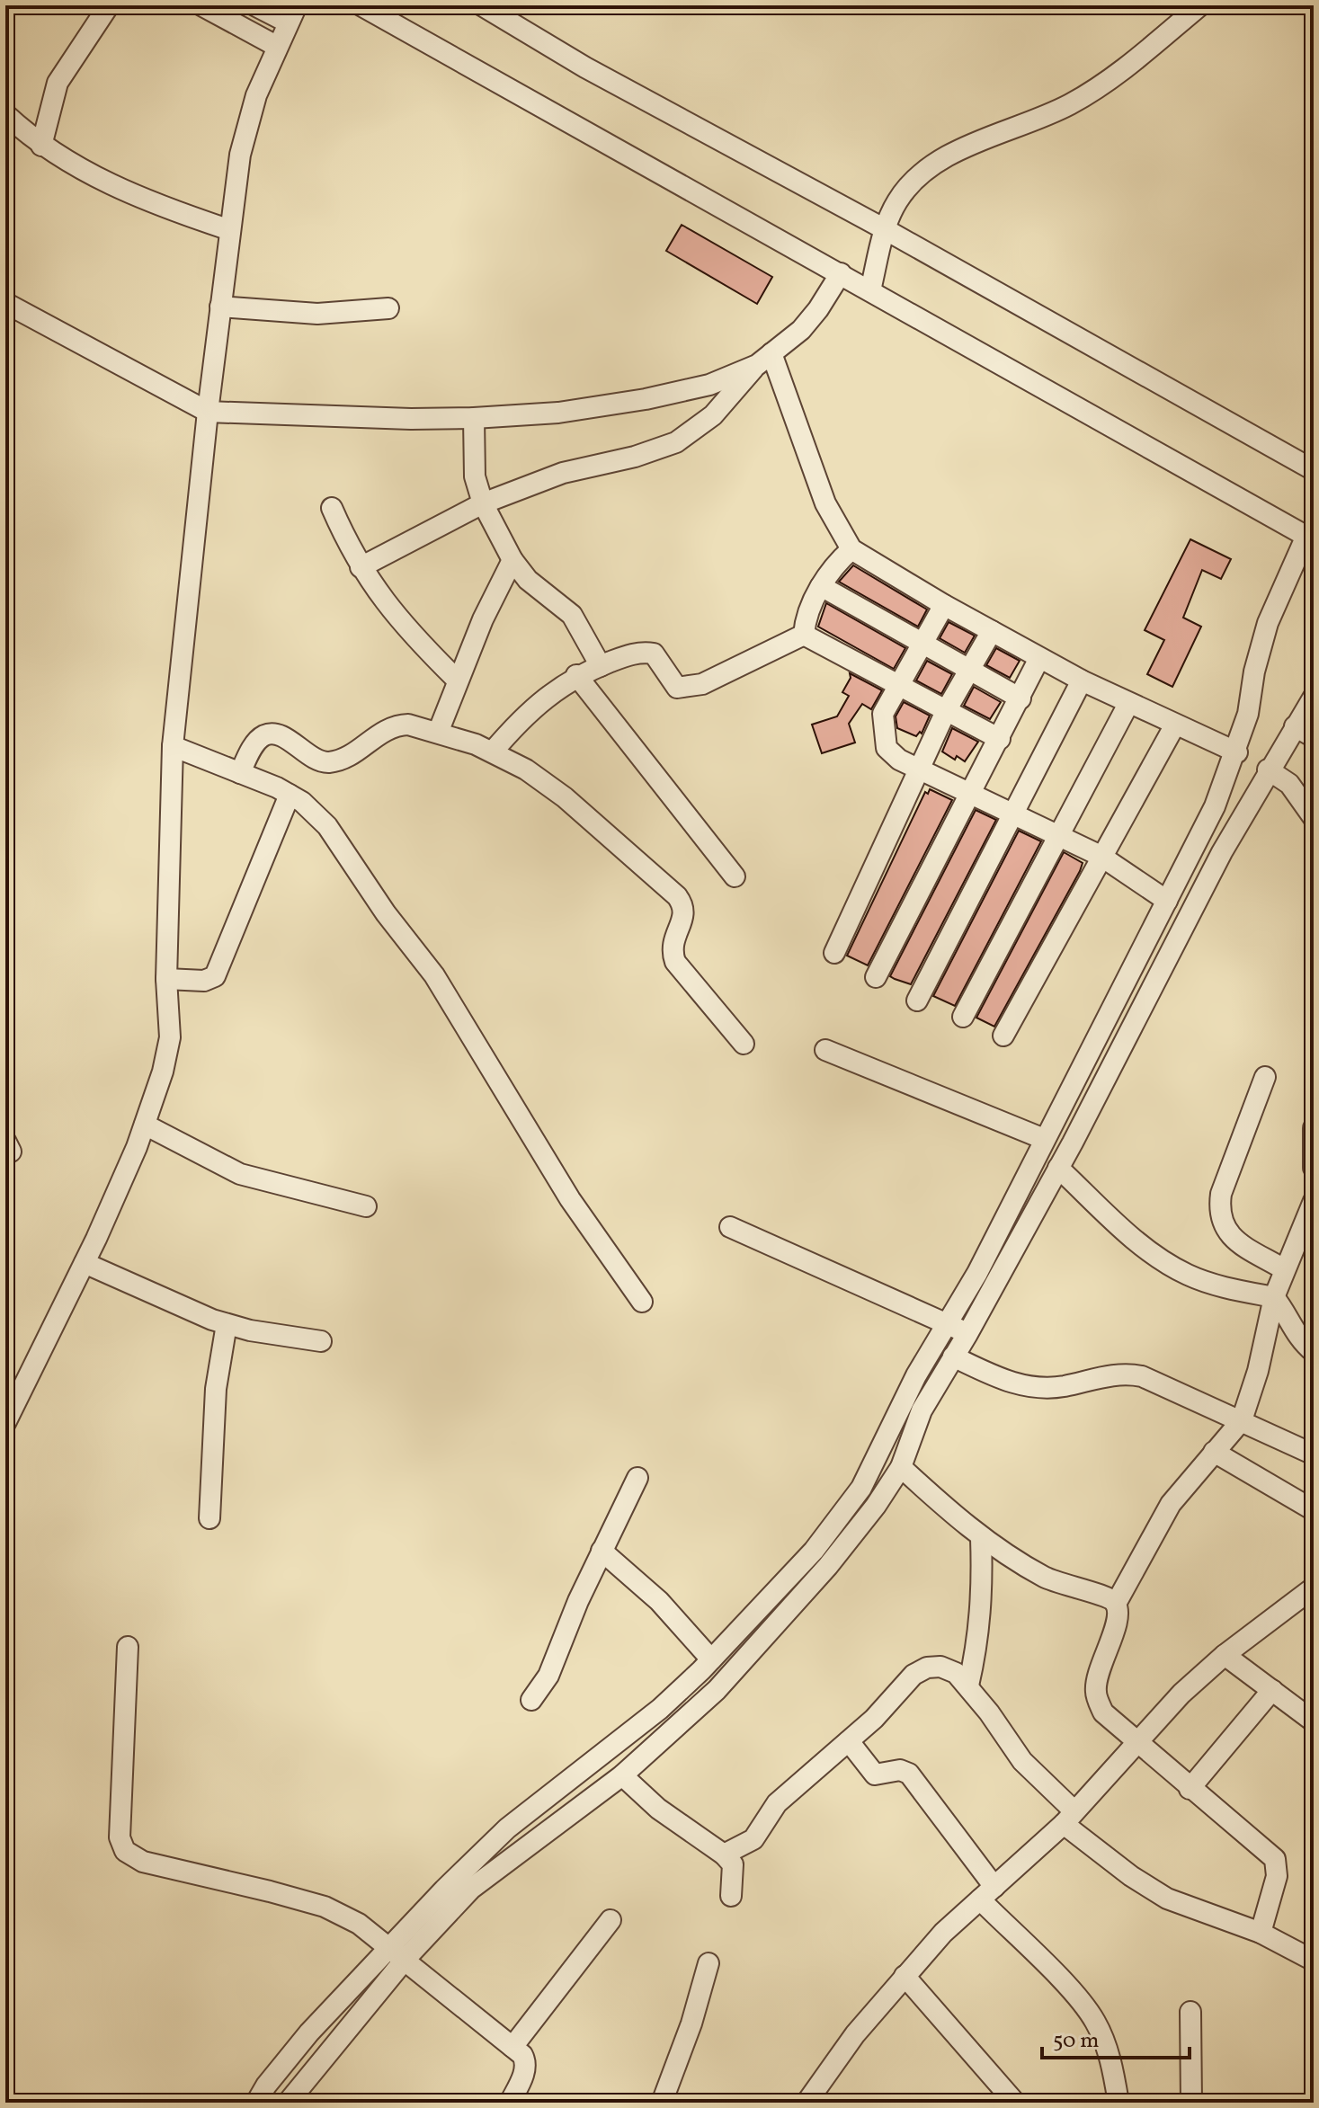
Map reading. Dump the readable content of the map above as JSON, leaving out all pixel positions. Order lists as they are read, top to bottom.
{
  "scale_bar": "50 m"
}
